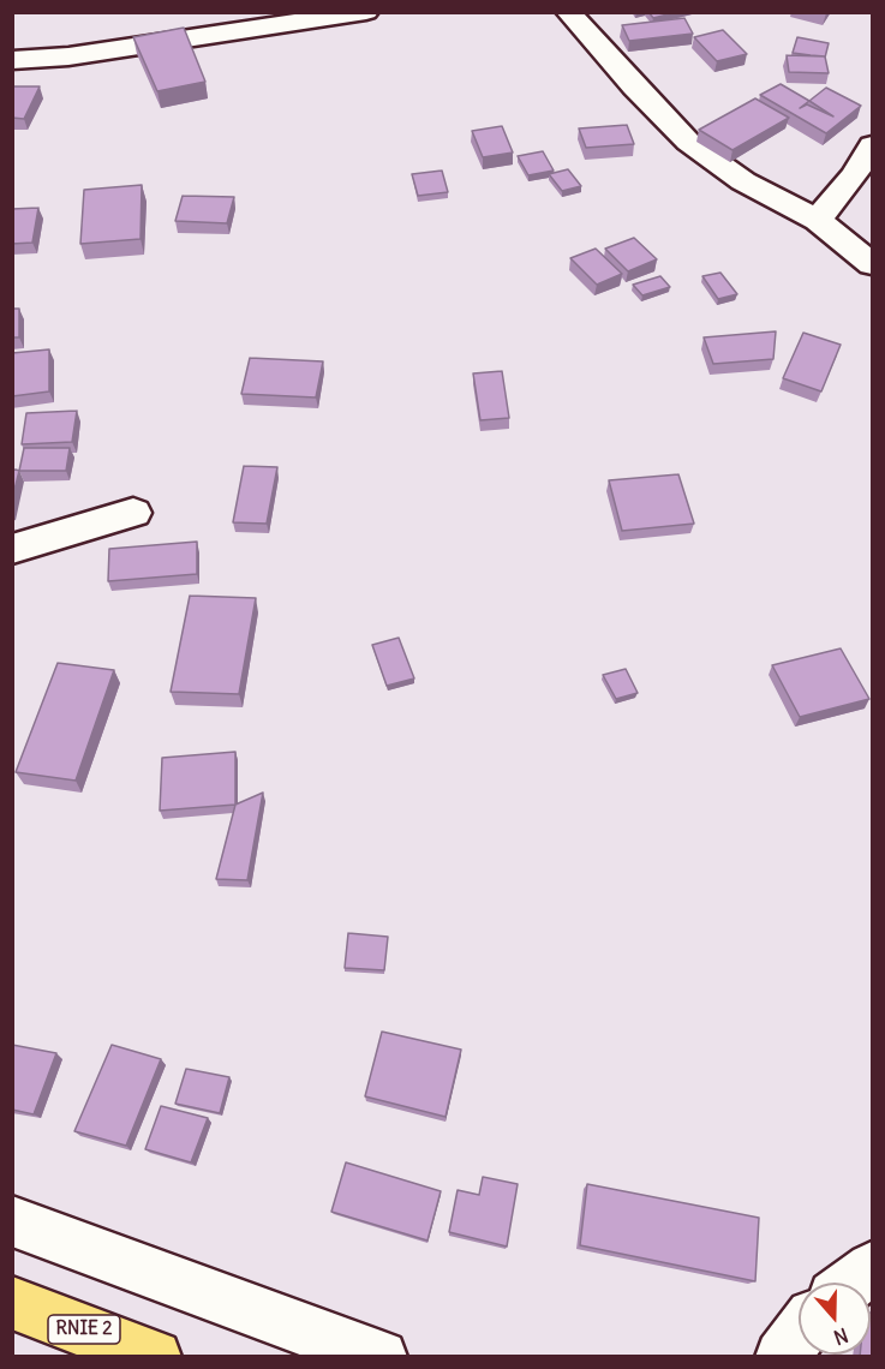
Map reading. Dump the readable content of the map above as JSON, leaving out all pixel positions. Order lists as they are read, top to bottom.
{
  "streets": {
    "highway": ["RNIE 2"]
  },
  "north": "bottom"
}
